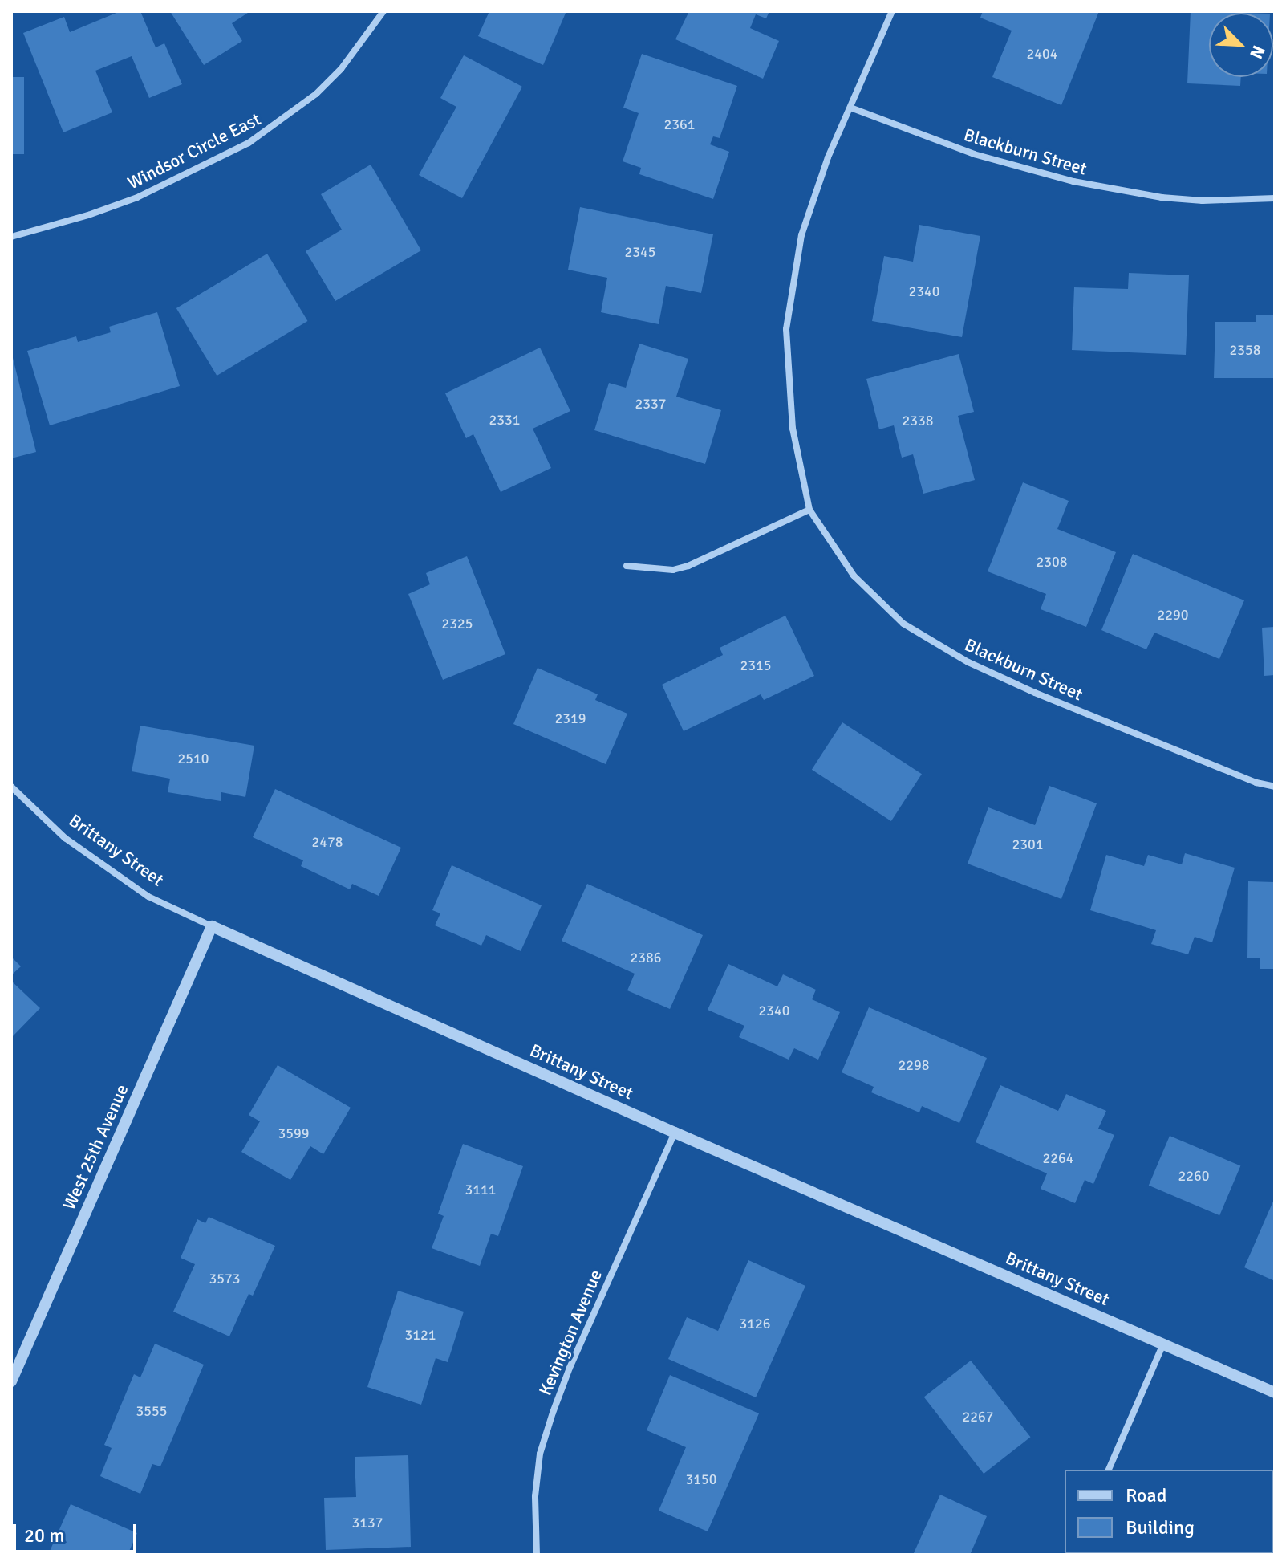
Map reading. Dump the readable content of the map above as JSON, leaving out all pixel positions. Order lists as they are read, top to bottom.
{
  "streets": {
    "street": [
      "Windsor Circle East",
      "Blackburn Street",
      "Brittany Street",
      "West 25th Avenue",
      "Kevington Avenue"
    ]
  },
  "crossings": [
    ["Brittany Street", "West 25th Avenue"],
    ["Brittany Street", "Kevington Avenue"]
  ],
  "house_numbers": [
    "2404",
    "2361",
    "2345",
    "2340",
    "2358",
    "2337",
    "2331",
    "2338",
    "2308",
    "2290",
    "2325",
    "2315",
    "2319",
    "2510",
    "2478",
    "2301",
    "2386",
    "2340",
    "2298",
    "3599",
    "2264",
    "2260",
    "3111",
    "3573",
    "3126",
    "3121",
    "3555",
    "2267",
    "3150",
    "3137"
  ],
  "legend": ["Road", "Building"],
  "scale_bar": "20 m",
  "north": "bottom right"
}
